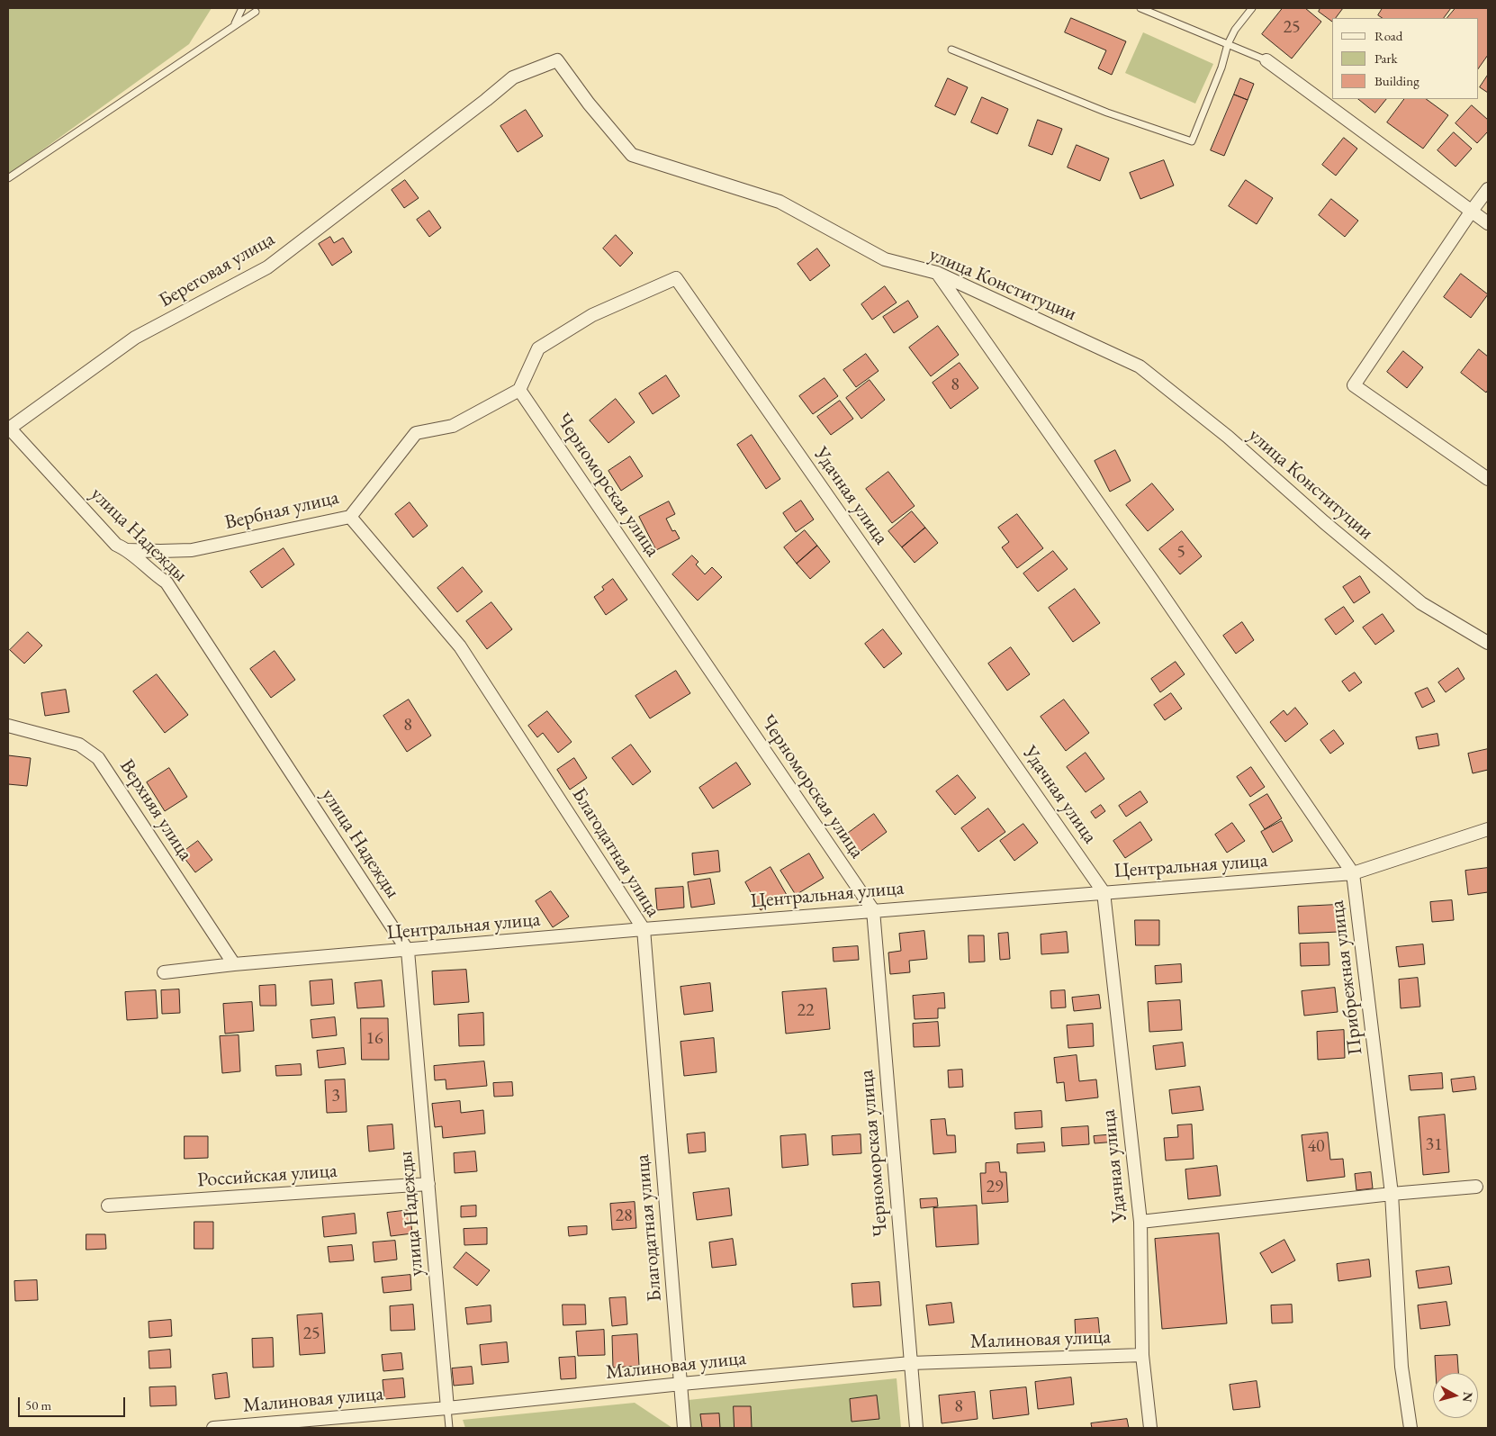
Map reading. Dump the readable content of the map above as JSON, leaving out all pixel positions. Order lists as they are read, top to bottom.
{
  "streets": {
    "street": [
      "Береговая улица",
      "улица Конституции",
      "Черноморская улица",
      "Удачная улица",
      "Вербная улица",
      "улица Надежды",
      "Верхняя улица",
      "Благодатная улица",
      "Центральная улица",
      "Прибрежная улица",
      "Российская улица",
      "Малиновая улица"
    ]
  },
  "crossings": [
    ["Береговая улица", "улица Конституции"],
    ["Береговая улица", "улица Надежды"],
    ["улица Конституции", "Прибрежная улица"],
    ["Черноморская улица", "Удачная улица"],
    ["Черноморская улица", "Вербная улица"],
    ["Черноморская улица", "Центральная улица"],
    ["Черноморская улица", "Малиновая улица"],
    ["Удачная улица", "Вербная улица"],
    ["Удачная улица", "Центральная улица"],
    ["Удачная улица", "Малиновая улица"],
    ["Вербная улица", "улица Надежды"],
    ["Вербная улица", "Благодатная улица"],
    ["улица Надежды", "Центральная улица"],
    ["улица Надежды", "Российская улица"],
    ["улица Надежды", "Малиновая улица"],
    ["Верхняя улица", "Центральная улица"],
    ["Благодатная улица", "Центральная улица"],
    ["Благодатная улица", "Малиновая улица"],
    ["Центральная улица", "Прибрежная улица"]
  ],
  "house_numbers": [
    "25",
    "8",
    "5",
    "8",
    "22",
    "16",
    "3",
    "31",
    "40",
    "29",
    "28",
    "25",
    "8"
  ],
  "legend": ["Road", "Park", "Building"],
  "scale_bar": "50 m",
  "north": "right"
}
